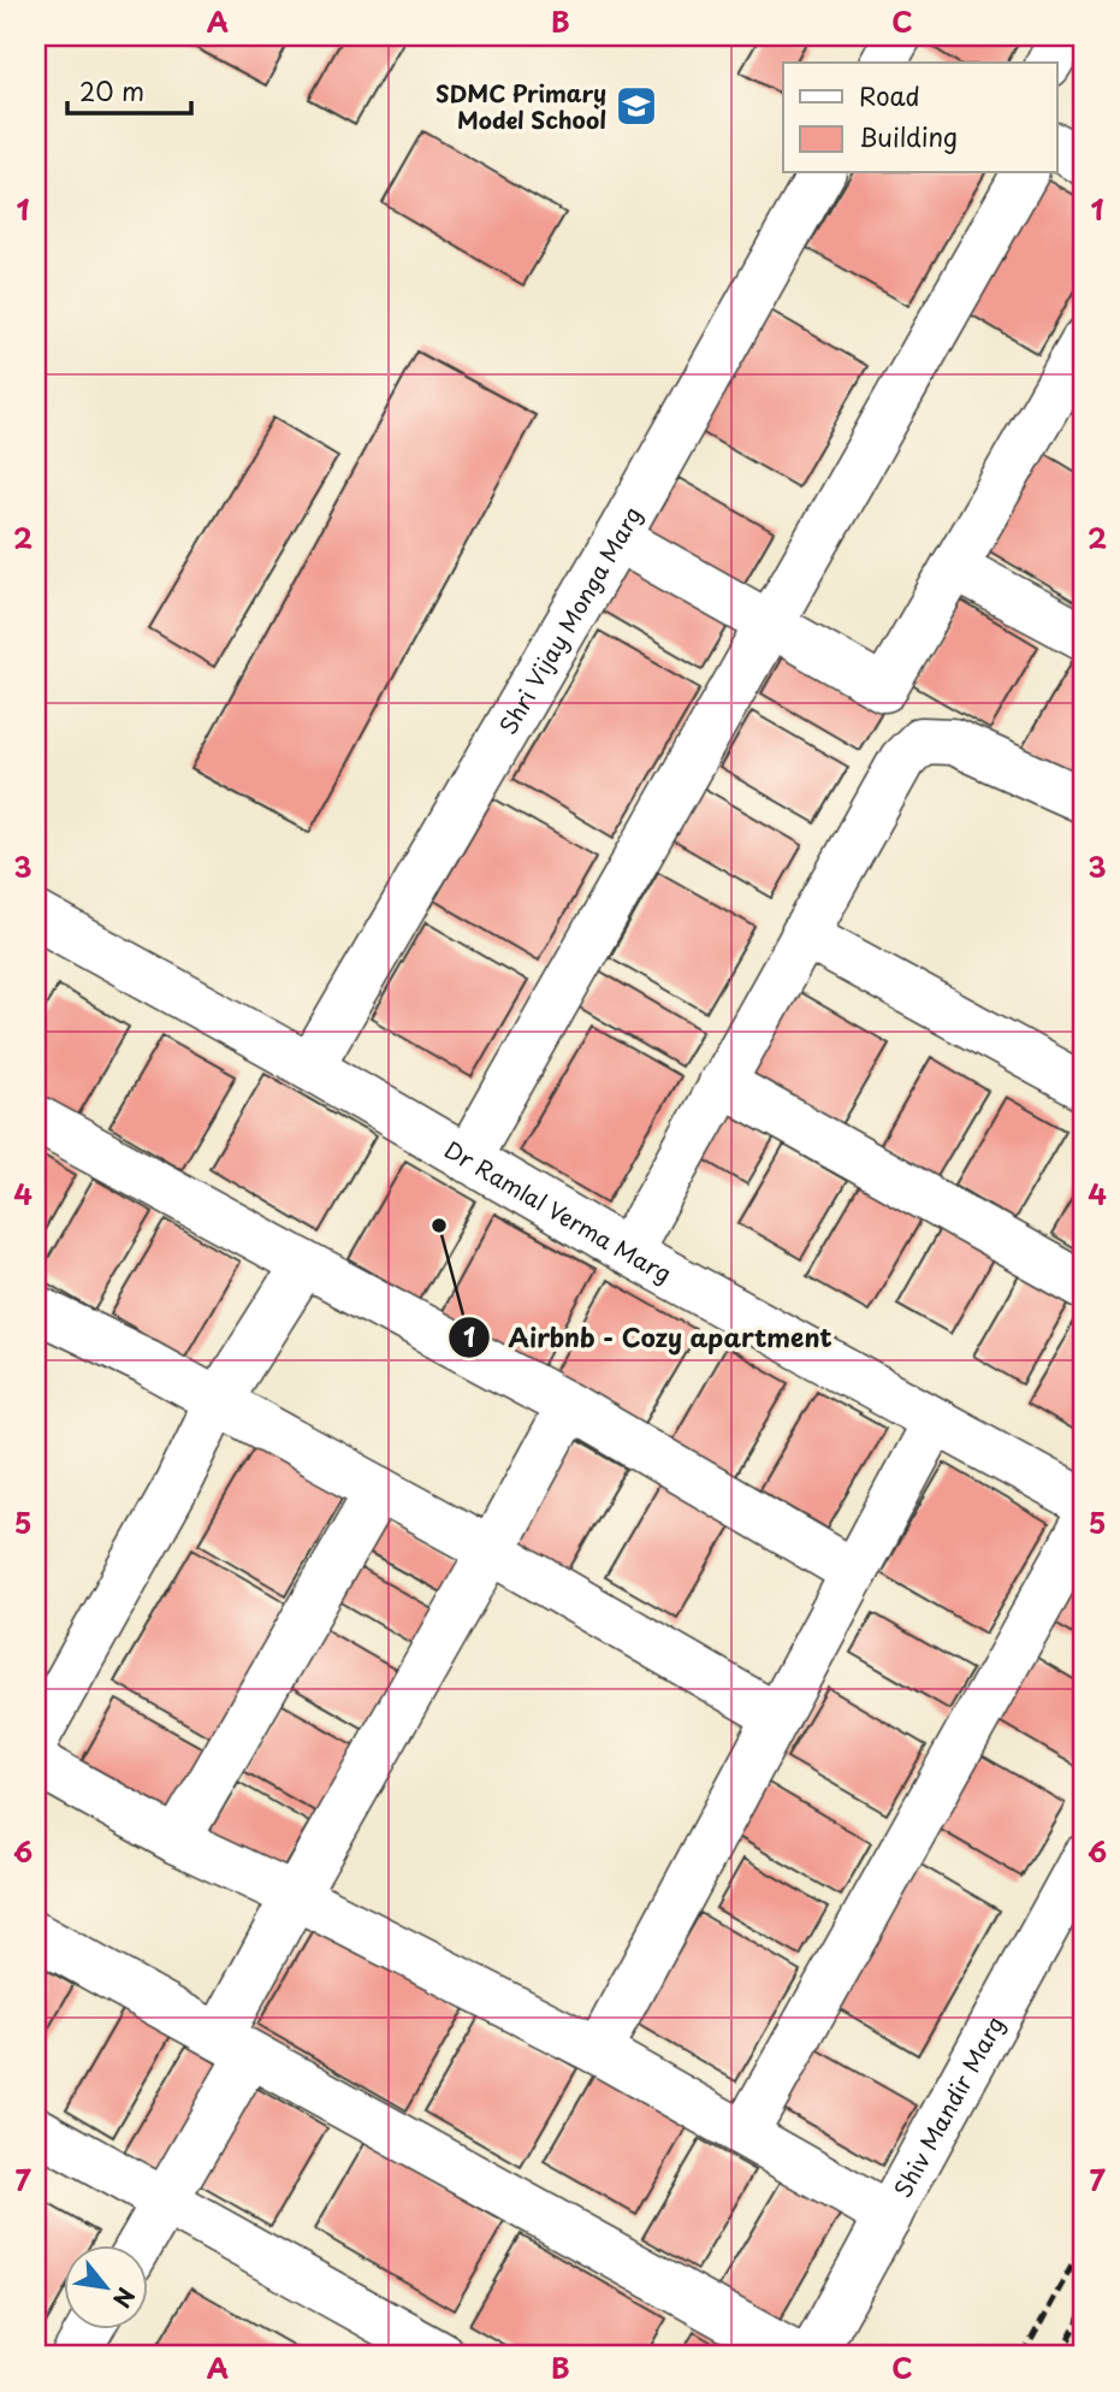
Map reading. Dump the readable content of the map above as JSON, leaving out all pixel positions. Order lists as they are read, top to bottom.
{
  "streets": {
    "street": ["Shri Vijay Monga Marg", "Dr Ramlal Verma Marg", "Shiv Mandir Marg"]
  },
  "crossings": [
    ["Shri Vijay Monga Marg", "Dr Ramlal Verma Marg"]
  ],
  "places": {
    "school or university": ["SDMC Primary Model School"],
    "other": ["Airbnb - Cozy apartment"]
  },
  "legend": ["Road", "Building"],
  "scale_bar": "20 m",
  "north": "bottom right",
  "grid": {
    "columns": ["A", "B", "C"],
    "rows": [
      "1",
      "2",
      "3",
      "4",
      "5",
      "6",
      "7"
    ]
  }
}
